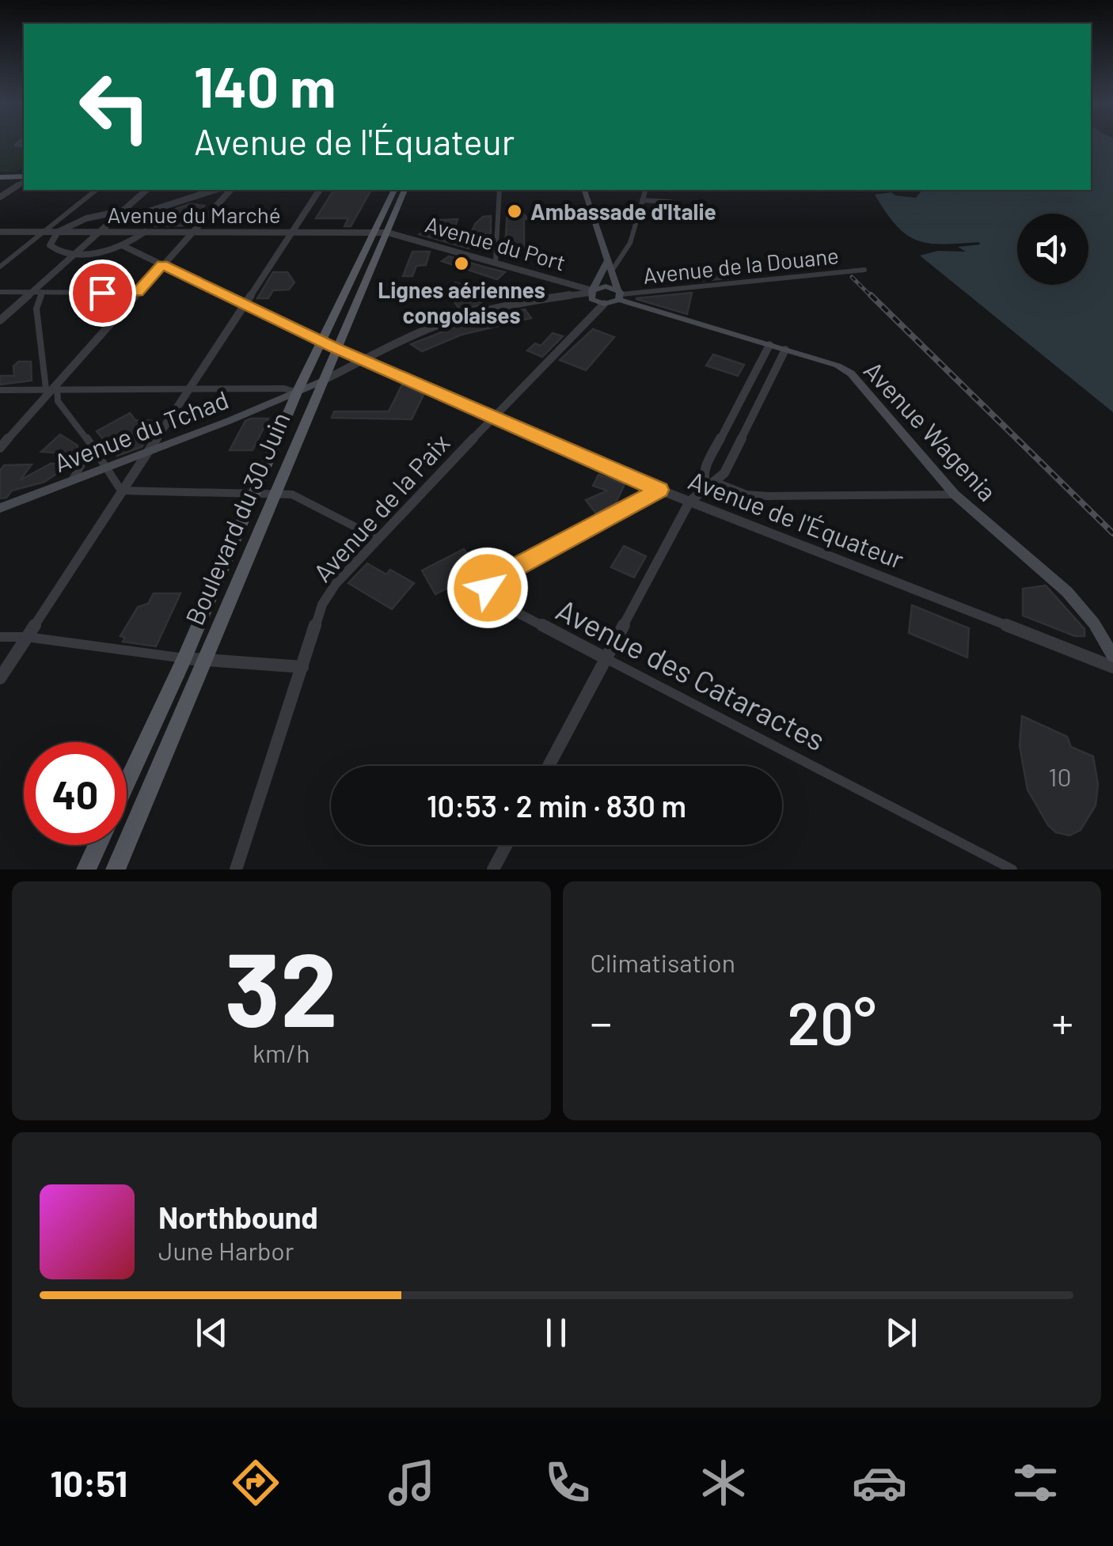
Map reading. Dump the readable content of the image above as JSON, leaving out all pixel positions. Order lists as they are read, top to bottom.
{
  "streets": {
    "main road": ["Avenue du Tchad", "Avenue Wagenia", "Boulevard du 30 Juin"],
    "street": [
      "Avenue du Marché",
      "Avenue du Port",
      "Avenue de la Douane",
      "Avenue de la Paix",
      "Avenue de l'Équateur",
      "Avenue des Cataractes"
    ]
  },
  "crossings": [
    ["Avenue du Marché", "Avenue du Port"],
    ["Avenue du Marché", "Boulevard du 30 Juin"],
    ["Avenue du Port", "Avenue Wagenia"],
    ["Avenue du Port", "Boulevard du 30 Juin"],
    ["Avenue de la Douane", "Avenue Wagenia"],
    ["Avenue du Tchad", "Boulevard du 30 Juin"],
    ["Avenue de la Paix", "Avenue de l'Équateur"],
    ["Boulevard du 30 Juin", "Avenue de l'Équateur"],
    ["Avenue de l'Équateur", "Avenue des Cataractes"]
  ],
  "places": ["Ambassade d'Italie", "Lignes aériennes congolaises"],
  "house_numbers": ["10"],
  "page": {
    "turn": ["140 m", "Avenue de l'Équateur"],
    "limit": "40",
    "trip": "10:53 · 2 min · 830 m",
    "tile": [
      ["32", "km/h"],
      "Climatisation"
    ],
    "heat": ["−", "20°", "+"],
    "song": ["Northbound", "June Harbor"],
    "tabs": "10:51"
  }
}
